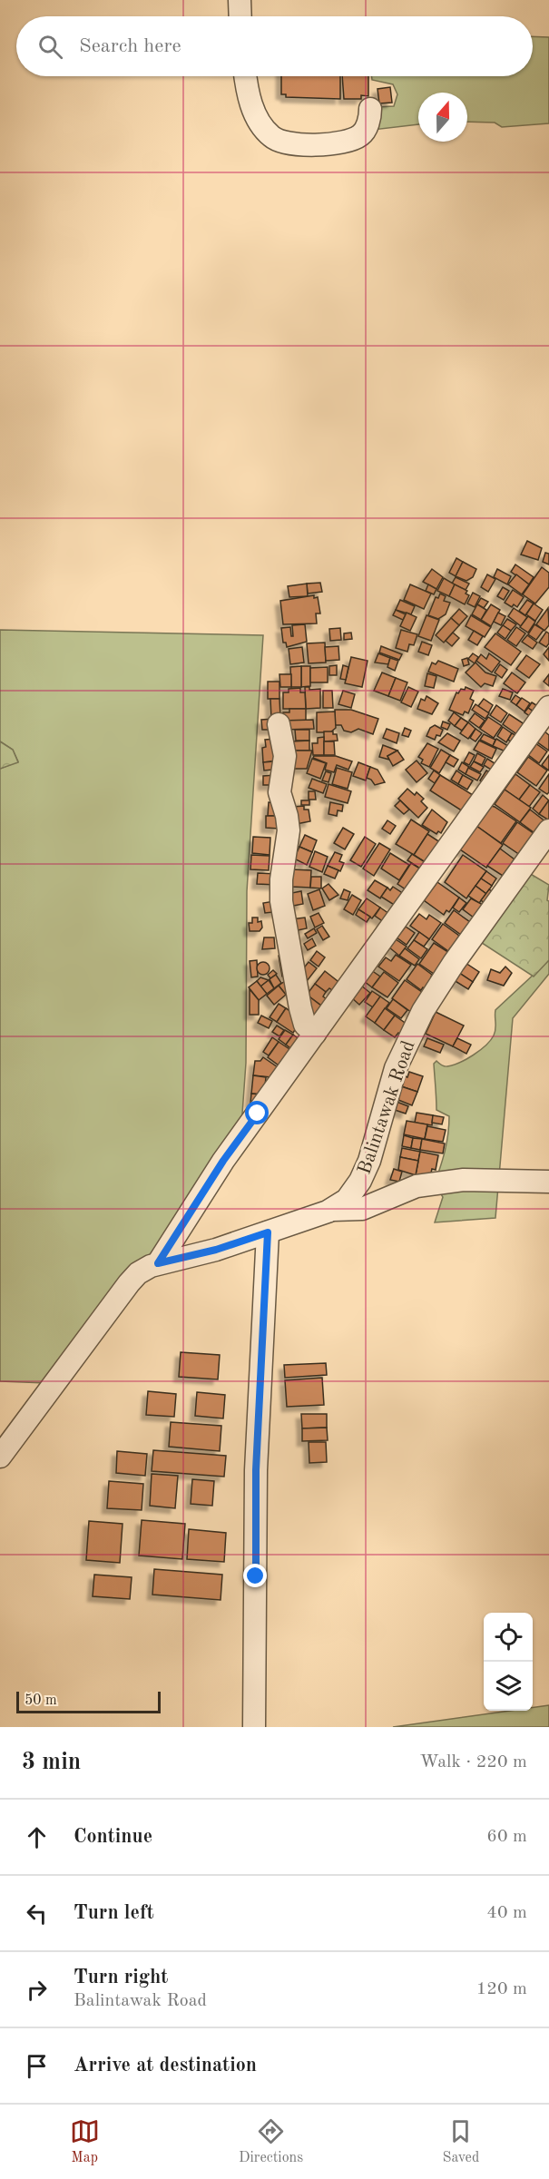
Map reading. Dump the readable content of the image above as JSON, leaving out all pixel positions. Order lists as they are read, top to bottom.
{
  "streets": {
    "street": ["Balintawak Road"]
  },
  "scale_bar": "50 m",
  "north": "top",
  "page": {
    "search": "Search here",
    "scale": "50 m",
    "heading": ["3 min", "Walk · 220 m"],
    "list": [
      ["Continue", "60 m"],
      ["Turn left", "40 m"],
      ["Turn right", "Balintawak Road", "120 m"],
      "Arrive at destination"
    ],
    "nav": ["Map", "Directions", "Saved"]
  }
}
